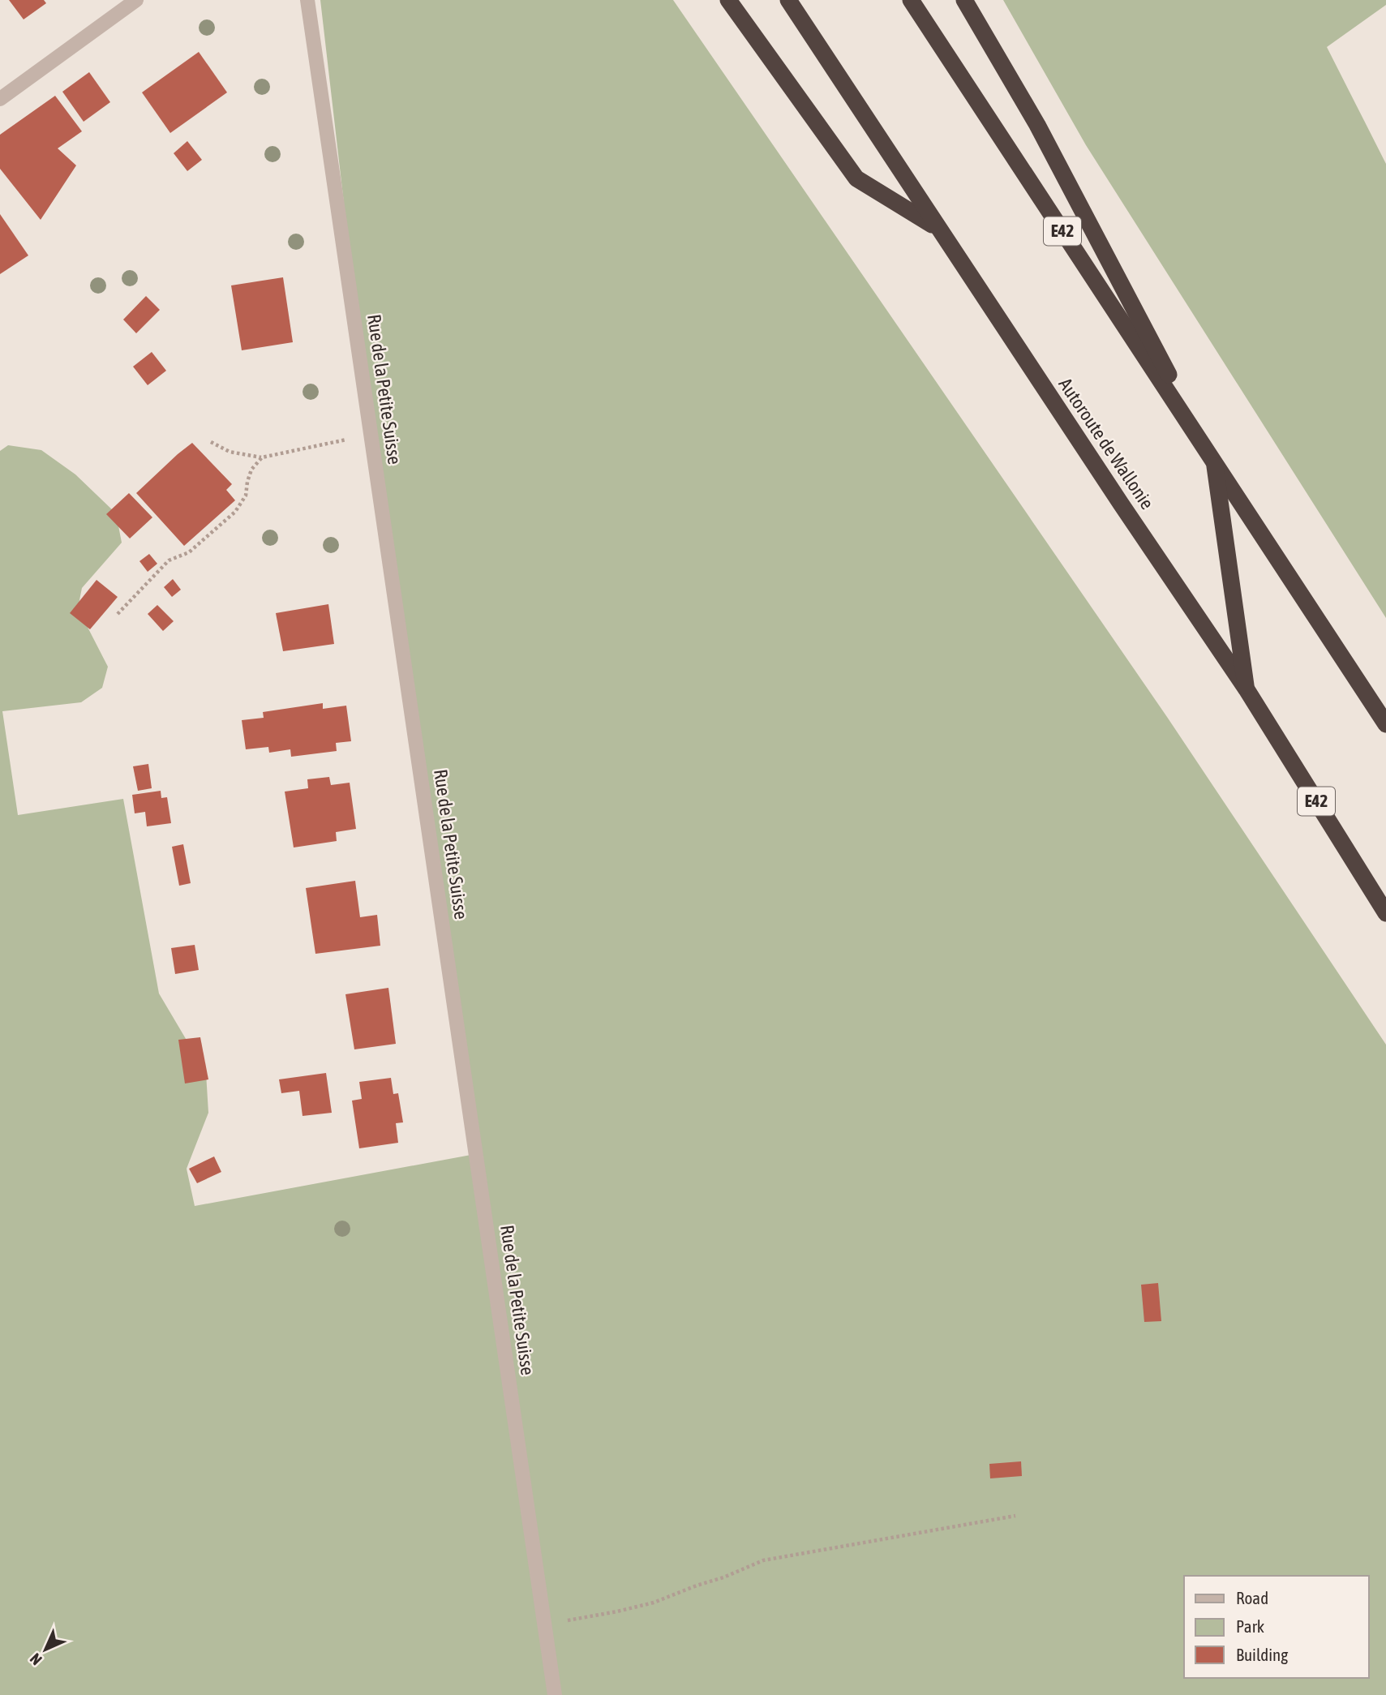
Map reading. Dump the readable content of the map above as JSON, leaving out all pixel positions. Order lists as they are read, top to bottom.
{
  "streets": {
    "highway": ["E42", "Autoroute de Wallonie"],
    "street": ["Rue de la Petite Suisse"]
  },
  "legend": ["Road", "Park", "Building"],
  "north": "bottom left"
}
